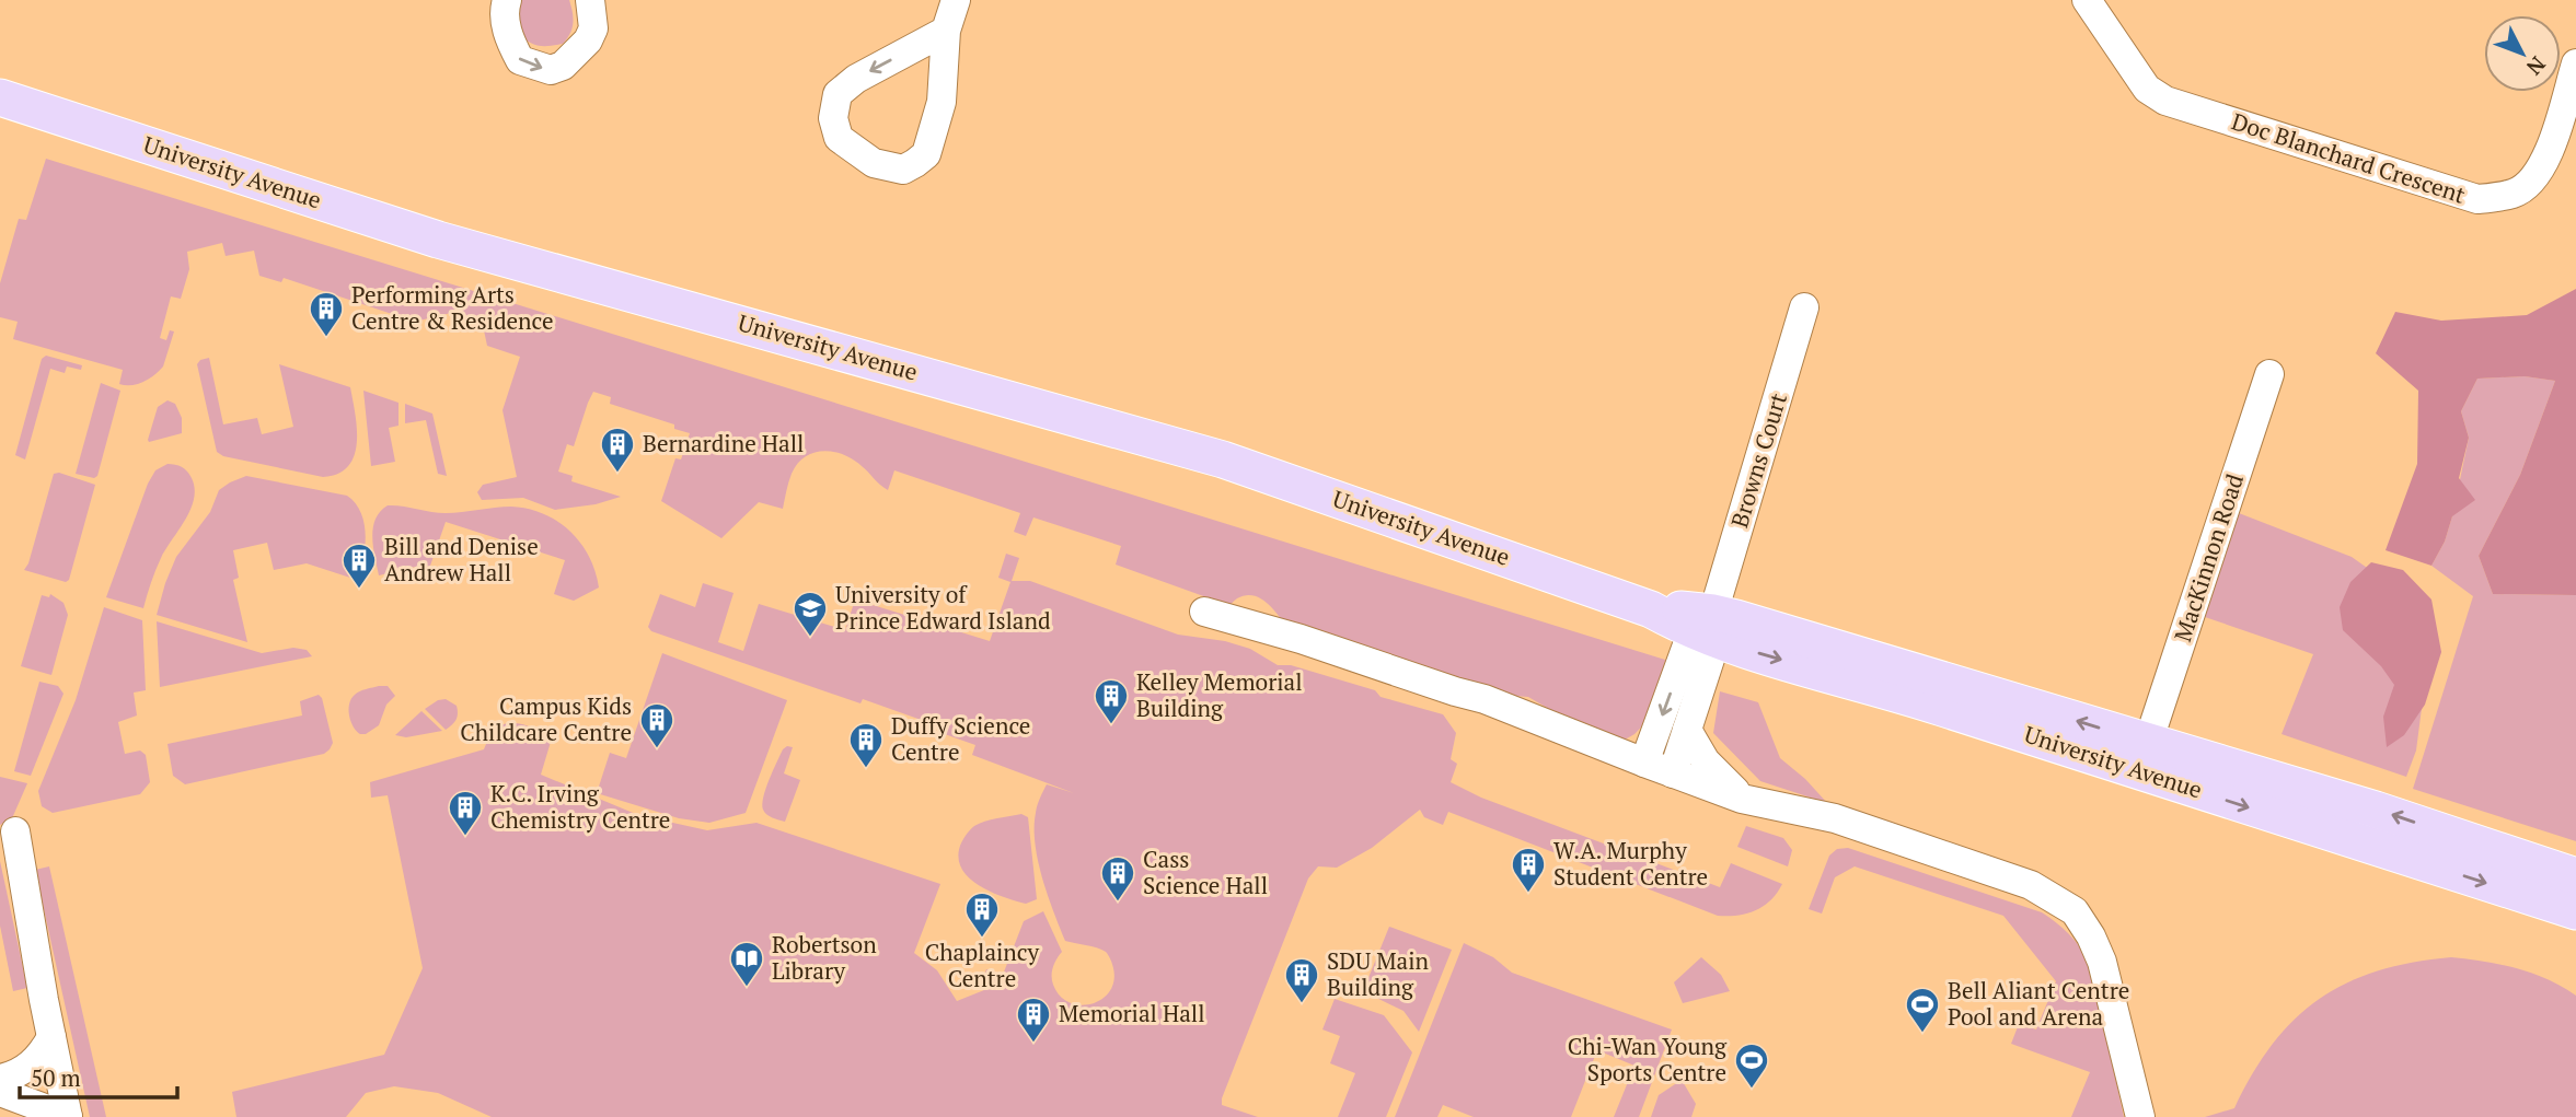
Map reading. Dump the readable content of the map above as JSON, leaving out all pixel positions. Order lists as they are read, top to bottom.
{
  "streets": {
    "main road": ["University Avenue"],
    "street": ["Doc Blanchard Crescent", "Browns Court", "MacKinnon Road"]
  },
  "crossings": [
    ["University Avenue", "Browns Court"],
    ["University Avenue", "MacKinnon Road"]
  ],
  "places": {
    "building": [
      "Performing Arts Centre & Residence",
      "Bernardine Hall",
      "Bill and Denise Andrew Hall",
      "Kelley Memorial Building",
      "Campus Kids Childcare Centre",
      "Duffy Science Centre",
      "K.C. Irving Chemistry Centre",
      "W.A. Murphy Student Centre",
      "Cass Science Hall",
      "Chaplaincy Centre",
      "SDU Main Building",
      "Memorial Hall"
    ],
    "school or university": ["University of Prince Edward Island"],
    "library": ["Robertson Library"],
    "sports": ["Bell Aliant Centre Pool and Arena", "Chi-Wan Young Sports Centre"]
  },
  "scale_bar": "50 m",
  "north": "bottom right"
}
